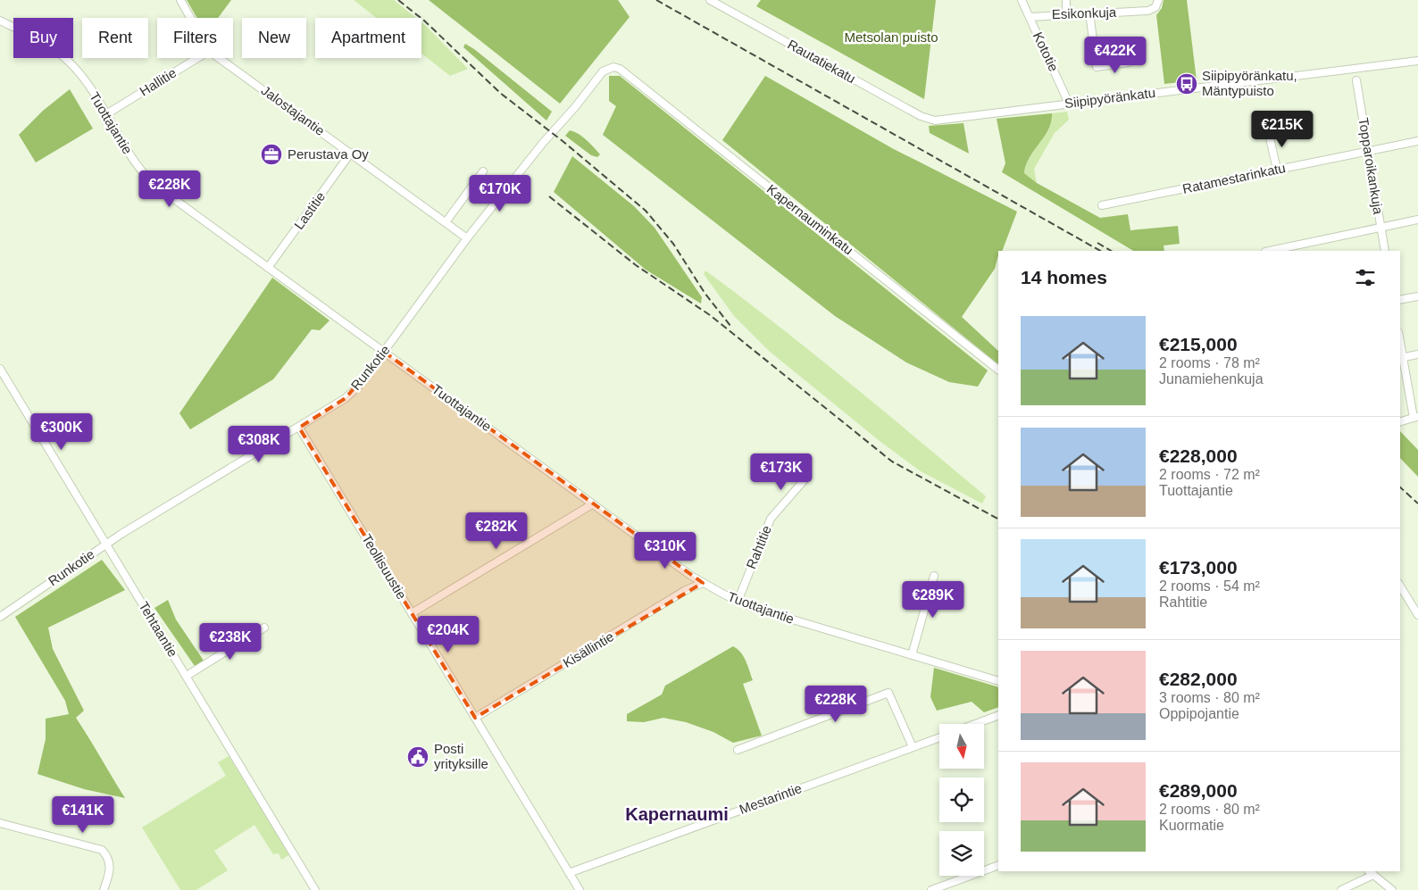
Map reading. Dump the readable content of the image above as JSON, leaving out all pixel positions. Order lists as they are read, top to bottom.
{
  "streets": {
    "street": [
      "Esikonkuja",
      "Kototie",
      "Rautatiekatu",
      "Hallitie",
      "Siipipyöränkatu",
      "Jalostajantie",
      "Tuottajantie",
      "Topparoikankuja",
      "Ratamestarinkatu",
      "Lastitie",
      "Kapernauminkatu",
      "Runkotie",
      "Rahtitie",
      "Teollisuustie",
      "Tehtaantie",
      "Kisällintie",
      "Mestarintie"
    ]
  },
  "crossings": [
    ["Esikonkuja", "Kototie"],
    ["Kototie", "Siipipyöränkatu"],
    ["Rautatiekatu", "Siipipyöränkatu"],
    ["Hallitie", "Tuottajantie"],
    ["Jalostajantie", "Lastitie"],
    ["Jalostajantie", "Runkotie"],
    ["Tuottajantie", "Lastitie"],
    ["Tuottajantie", "Runkotie"],
    ["Tuottajantie", "Rahtitie"],
    ["Tuottajantie", "Kisällintie"],
    ["Topparoikankuja", "Ratamestarinkatu"],
    ["Kapernauminkatu", "Runkotie"],
    ["Runkotie", "Teollisuustie"],
    ["Runkotie", "Tehtaantie"],
    ["Teollisuustie", "Kisällintie"],
    ["Teollisuustie", "Mestarintie"]
  ],
  "districts": ["Kapernaumi"],
  "parks": ["Metsolan puisto"],
  "places": {
    "bus stop": ["Siipipyöränkatu, Mäntypuisto"],
    "office": ["Perustava Oy"],
    "public building": ["Posti yrityksille"]
  },
  "north": "bottom",
  "page": {
    "chip": [
      "Buy",
      "Rent",
      "Filters",
      "New",
      "Apartment"
    ],
    "price": [
      "€422K",
      "€215K",
      "€228K",
      "€170K",
      "€300K",
      "€308K",
      "€173K",
      "€282K",
      "€310K",
      "€289K",
      "€204K",
      "€238K",
      "€228K",
      "€141K"
    ],
    "heading": "14 homes",
    "list": [
      {
        "name": "€215,000",
        "note": "2 rooms · 78 m² · Junamiehenkuja"
      },
      {
        "name": "€228,000",
        "note": "2 rooms · 72 m² · Tuottajantie"
      },
      {
        "name": "€173,000",
        "note": "2 rooms · 54 m² · Rahtitie"
      },
      {
        "name": "€282,000",
        "note": "3 rooms · 80 m² · Oppipojantie"
      },
      {
        "name": "€289,000",
        "note": "2 rooms · 80 m² · Kuormatie"
      }
    ]
  }
}
